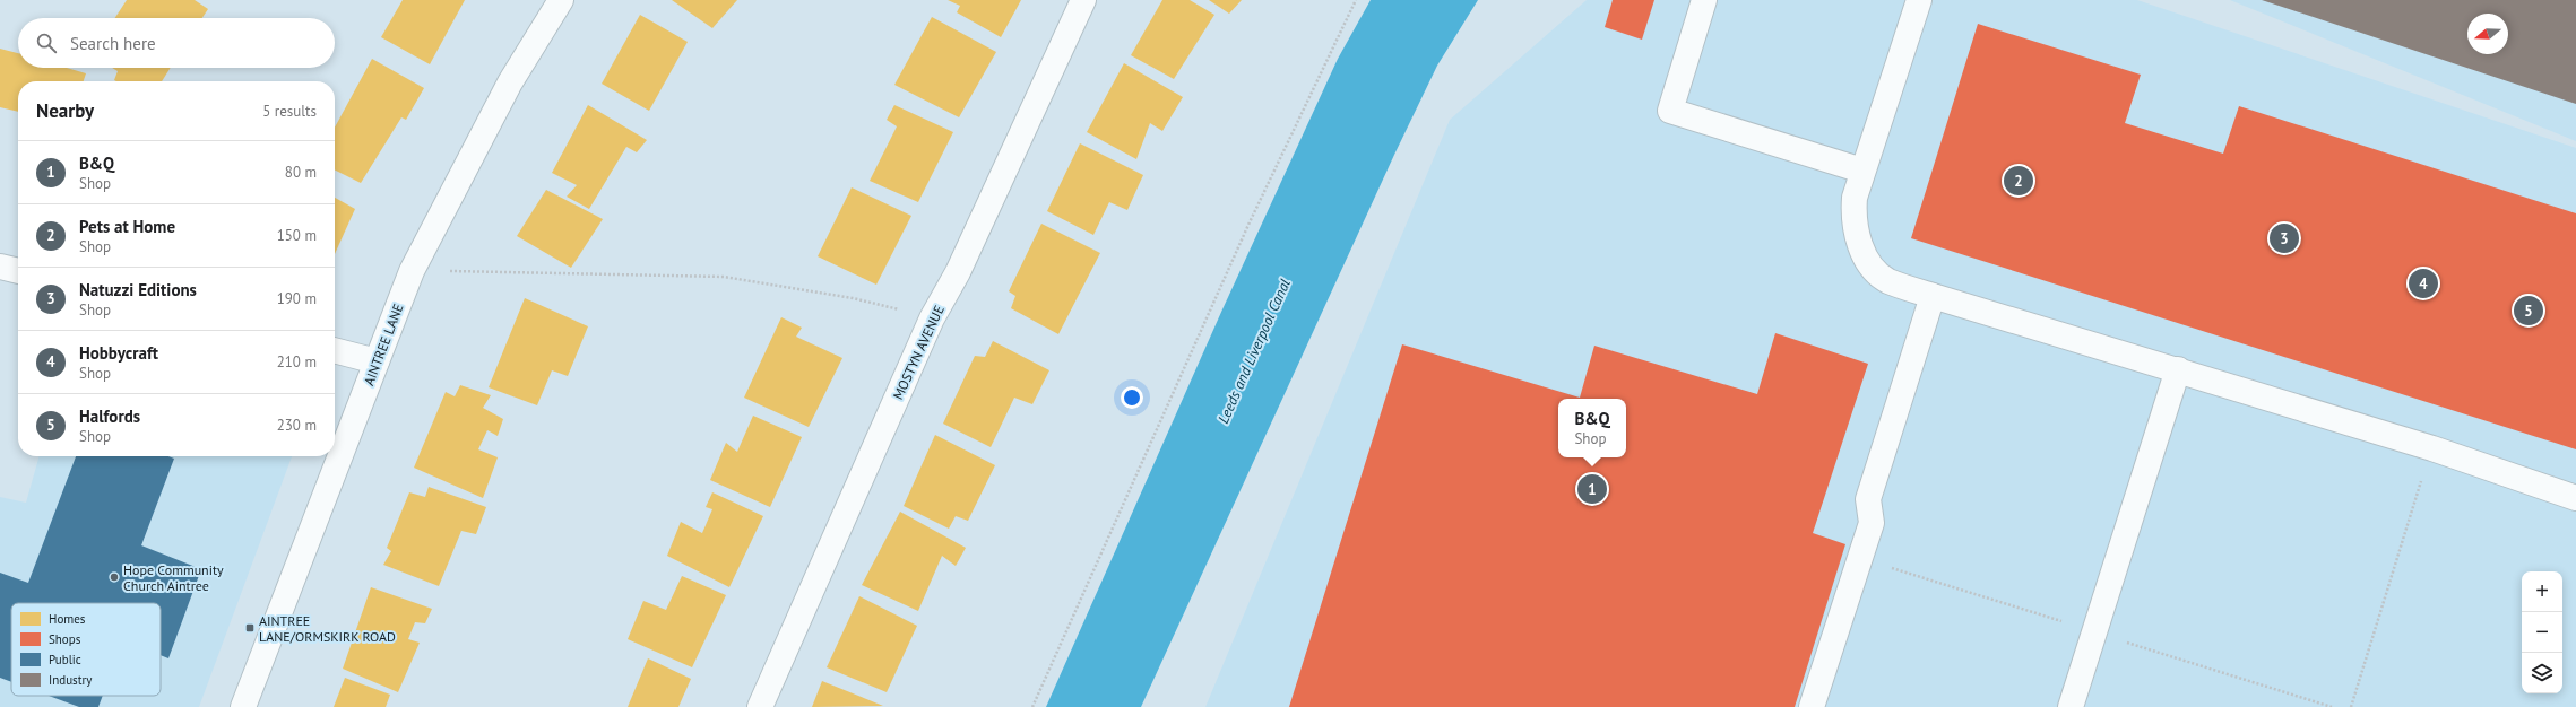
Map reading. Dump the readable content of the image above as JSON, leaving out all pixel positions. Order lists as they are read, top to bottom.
{
  "streets": {
    "main road": ["AINTREE LANE", "MOSTYN AVENUE"]
  },
  "water": ["Leeds and Liverpool Canal"],
  "places": {
    "other": ["Hope Community Church Aintree"],
    "transit": ["AINTREE LANE/ORMSKIRK ROAD"]
  },
  "legend": [
    "Homes",
    "Shops",
    "Public",
    "Industry"
  ],
  "north": "left",
  "page": {
    "search": "Search here",
    "heading": ["Nearby", "5 results"],
    "list": [
      {
        "mark": "1",
        "name": "B&Q",
        "note": "Shop",
        "value": "80 m"
      },
      {
        "mark": "2",
        "name": "Pets at Home",
        "note": "Shop",
        "value": "150 m"
      },
      {
        "mark": "3",
        "name": "Natuzzi Editions",
        "note": "Shop",
        "value": "190 m"
      },
      {
        "mark": "4",
        "name": "Hobbycraft",
        "note": "Shop",
        "value": "210 m"
      },
      {
        "mark": "5",
        "name": "Halfords",
        "note": "Shop",
        "value": "230 m"
      }
    ],
    "pins": [
      "2",
      "3",
      "4",
      "5",
      "1"
    ],
    "popup": ["B&Q", "Shop"],
    "map_buttons": ["+", "−"]
  }
}
